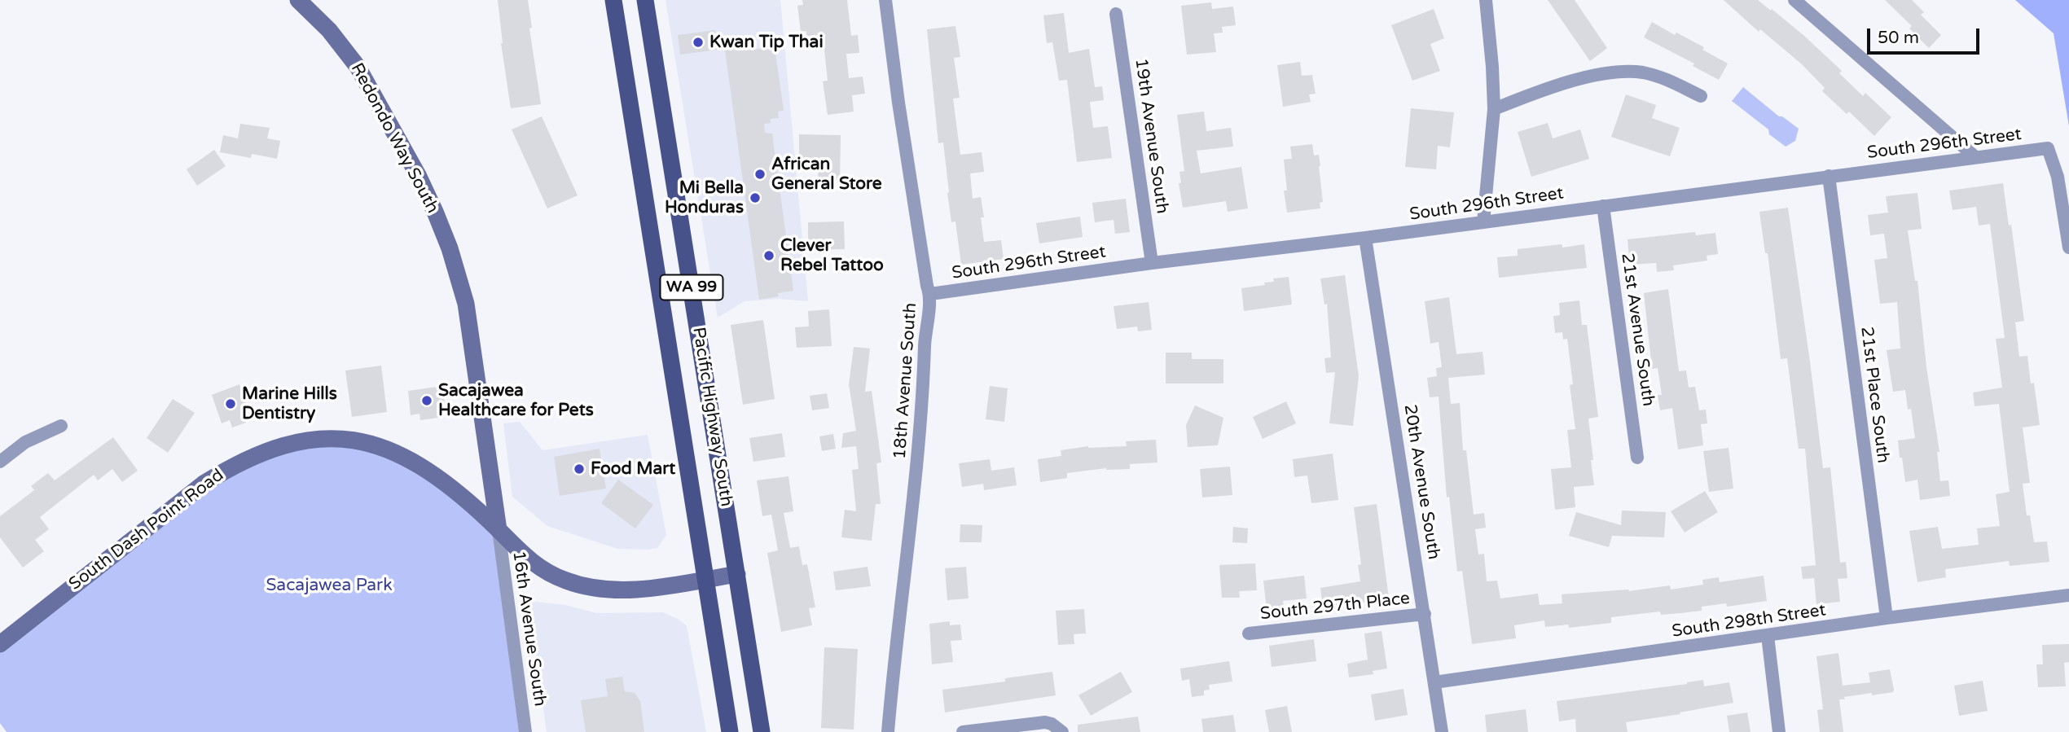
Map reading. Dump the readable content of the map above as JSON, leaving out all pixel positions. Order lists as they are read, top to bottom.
{
  "streets": {
    "main road": [
      "Redondo Way South",
      "WA 99",
      "Pacific Highway South",
      "South Dash Point Road"
    ],
    "street": [
      "19th Avenue South",
      "South 296th Street",
      "21st Avenue South",
      "18th Avenue South",
      "21st Place South",
      "20th Avenue South",
      "South 297th Place",
      "South 298th Street",
      "16th Avenue South"
    ]
  },
  "crossings": [
    ["19th Avenue South", "South 296th Street"],
    ["Redondo Way South", "South Dash Point Road"],
    ["Redondo Way South", "16th Avenue South"],
    ["South 296th Street", "21st Avenue South"],
    ["South 296th Street", "18th Avenue South"],
    ["South 296th Street", "21st Place South"],
    ["South 296th Street", "20th Avenue South"],
    ["21st Place South", "South 298th Street"],
    ["Pacific Highway South", "South Dash Point Road"],
    ["20th Avenue South", "South 297th Place"],
    ["20th Avenue South", "South 298th Street"],
    ["South Dash Point Road", "16th Avenue South"]
  ],
  "parks": ["Sacajawea Park"],
  "places": [
    "Kwan Tip Thai",
    "African General Store",
    "Mi Bella Honduras",
    "Clever Rebel Tattoo",
    "Sacajawea Healthcare for Pets",
    "Marine Hills Dentistry",
    "Food Mart"
  ],
  "scale_bar": "50 m"
}
